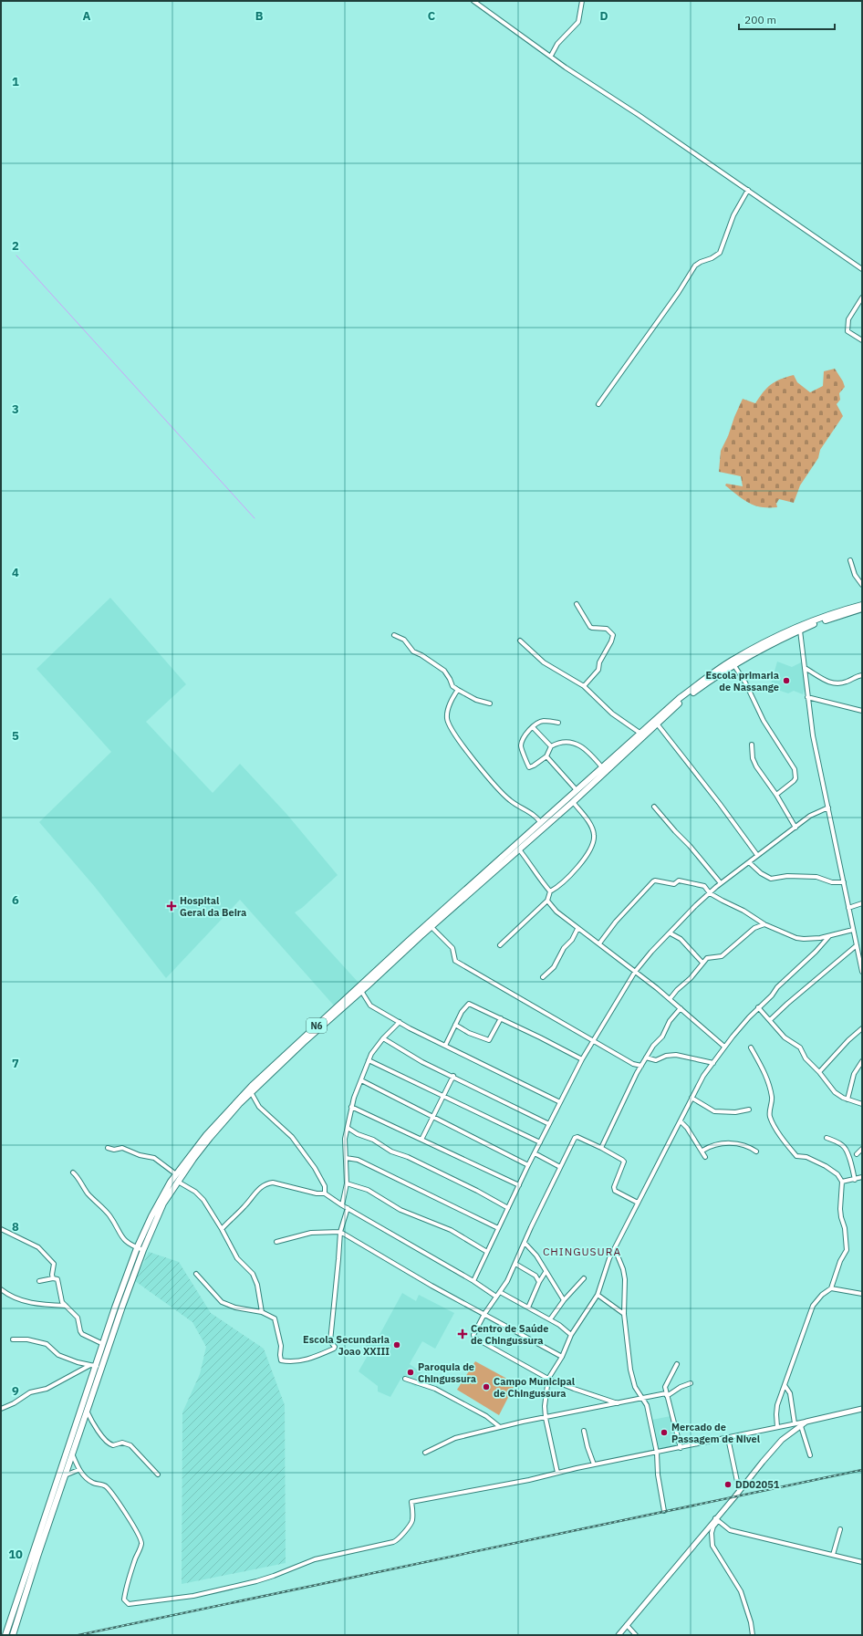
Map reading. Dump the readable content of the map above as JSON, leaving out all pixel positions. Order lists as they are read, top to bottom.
{
  "streets": {
    "highway": ["N6"]
  },
  "districts": ["CHINGUSURA"],
  "places": {
    "other": [
      "Escola primaria de Nassange",
      "Escola Secundaria Joao XXIII",
      "Paroquia de Chingussura",
      "Campo Municipal de Chingussura",
      "Mercado de Passagem de Nivel",
      "DD02051"
    ],
    "health": ["Hospital Geral da Beira", "Centro de Saúde de Chingussura"]
  },
  "scale_bar": "200 m",
  "grid": {
    "columns": [
      "A",
      "B",
      "C",
      "D"
    ],
    "rows": [
      "1",
      "2",
      "3",
      "4",
      "5",
      "6",
      "7",
      "8",
      "9",
      "10"
    ]
  }
}
